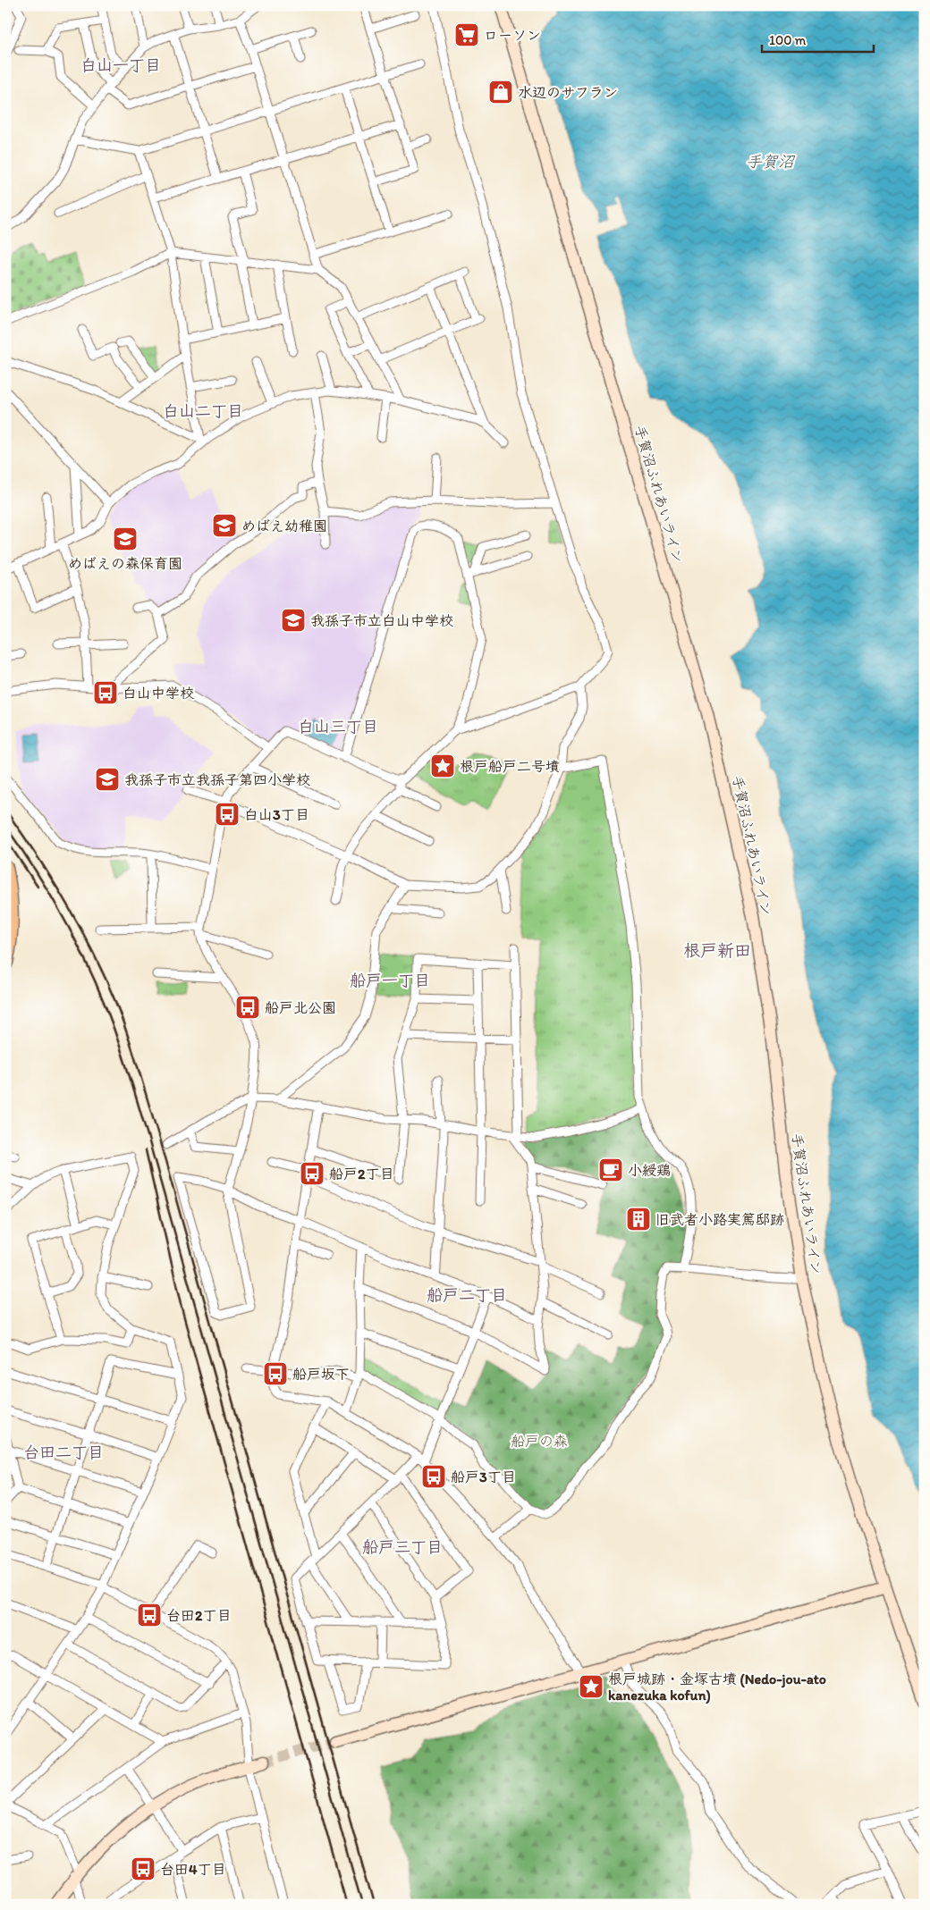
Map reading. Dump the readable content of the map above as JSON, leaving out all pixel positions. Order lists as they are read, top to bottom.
{
  "streets": {
    "street": ["手賀沼ふれあいライン"]
  },
  "districts": [
    "白山一丁目",
    "白山二丁目",
    "白山三丁目",
    "根戸新田",
    "船戸一丁目",
    "船戸二丁目",
    "台田二丁目",
    "船戸三丁目"
  ],
  "water": ["手賀沼"],
  "parks": ["船戸の森"],
  "places": {
    "supermarket": ["ローソン"],
    "shop": ["水辺のサフラン"],
    "school or university": [
      "めばえ幼稚園",
      "めばえの森保育園",
      "我孫子市立白山中学校",
      "我孫子市立我孫子第四小学校"
    ],
    "bus stop": [
      "白山中学校",
      "白山3丁目",
      "船戸北公園",
      "船戸2丁目",
      "船戸坂下",
      "船戸3丁目",
      "台田2丁目",
      "台田4丁目"
    ],
    "place": ["根戸船戸二号墳", "根戸城跡・金塚古墳 (Nedo-jou-ato kanezuka kofun)"],
    "cafe": ["小綬鶏"],
    "building": ["旧武者小路実篤邸跡"]
  },
  "scale_bar": "100 m"
}
